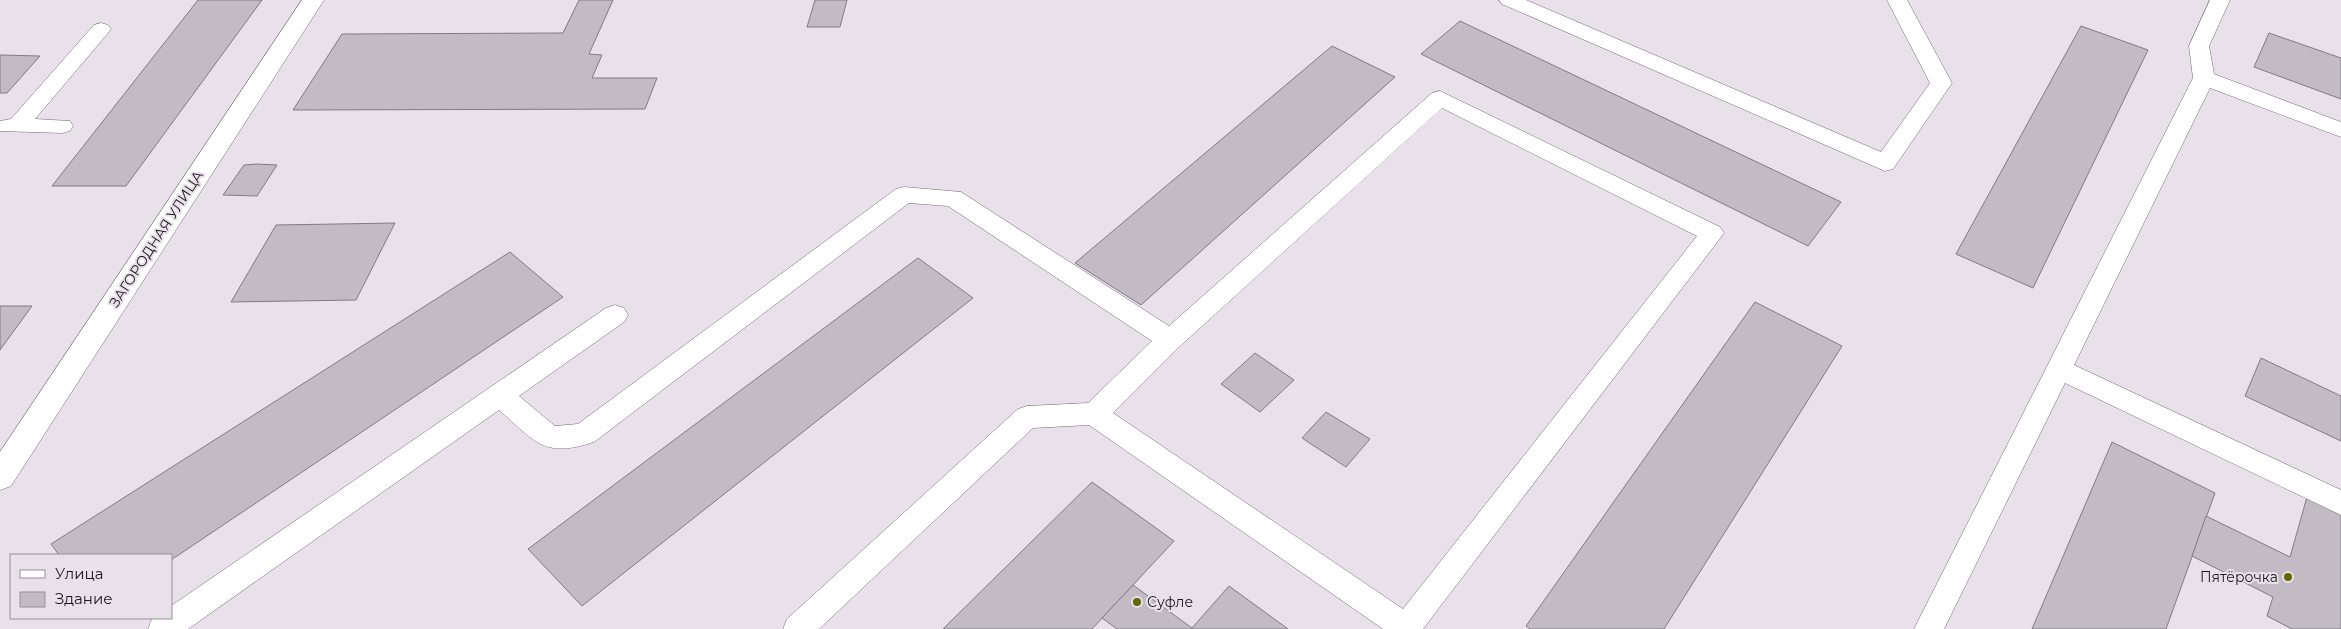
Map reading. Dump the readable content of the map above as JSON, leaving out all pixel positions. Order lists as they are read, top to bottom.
{
  "streets": {
    "street": ["ЗАГОРОДНАЯ УЛИЦА"]
  },
  "places": ["Пятёрочка", "Суфле"],
  "legend": ["Улица", "Здание"]
}
